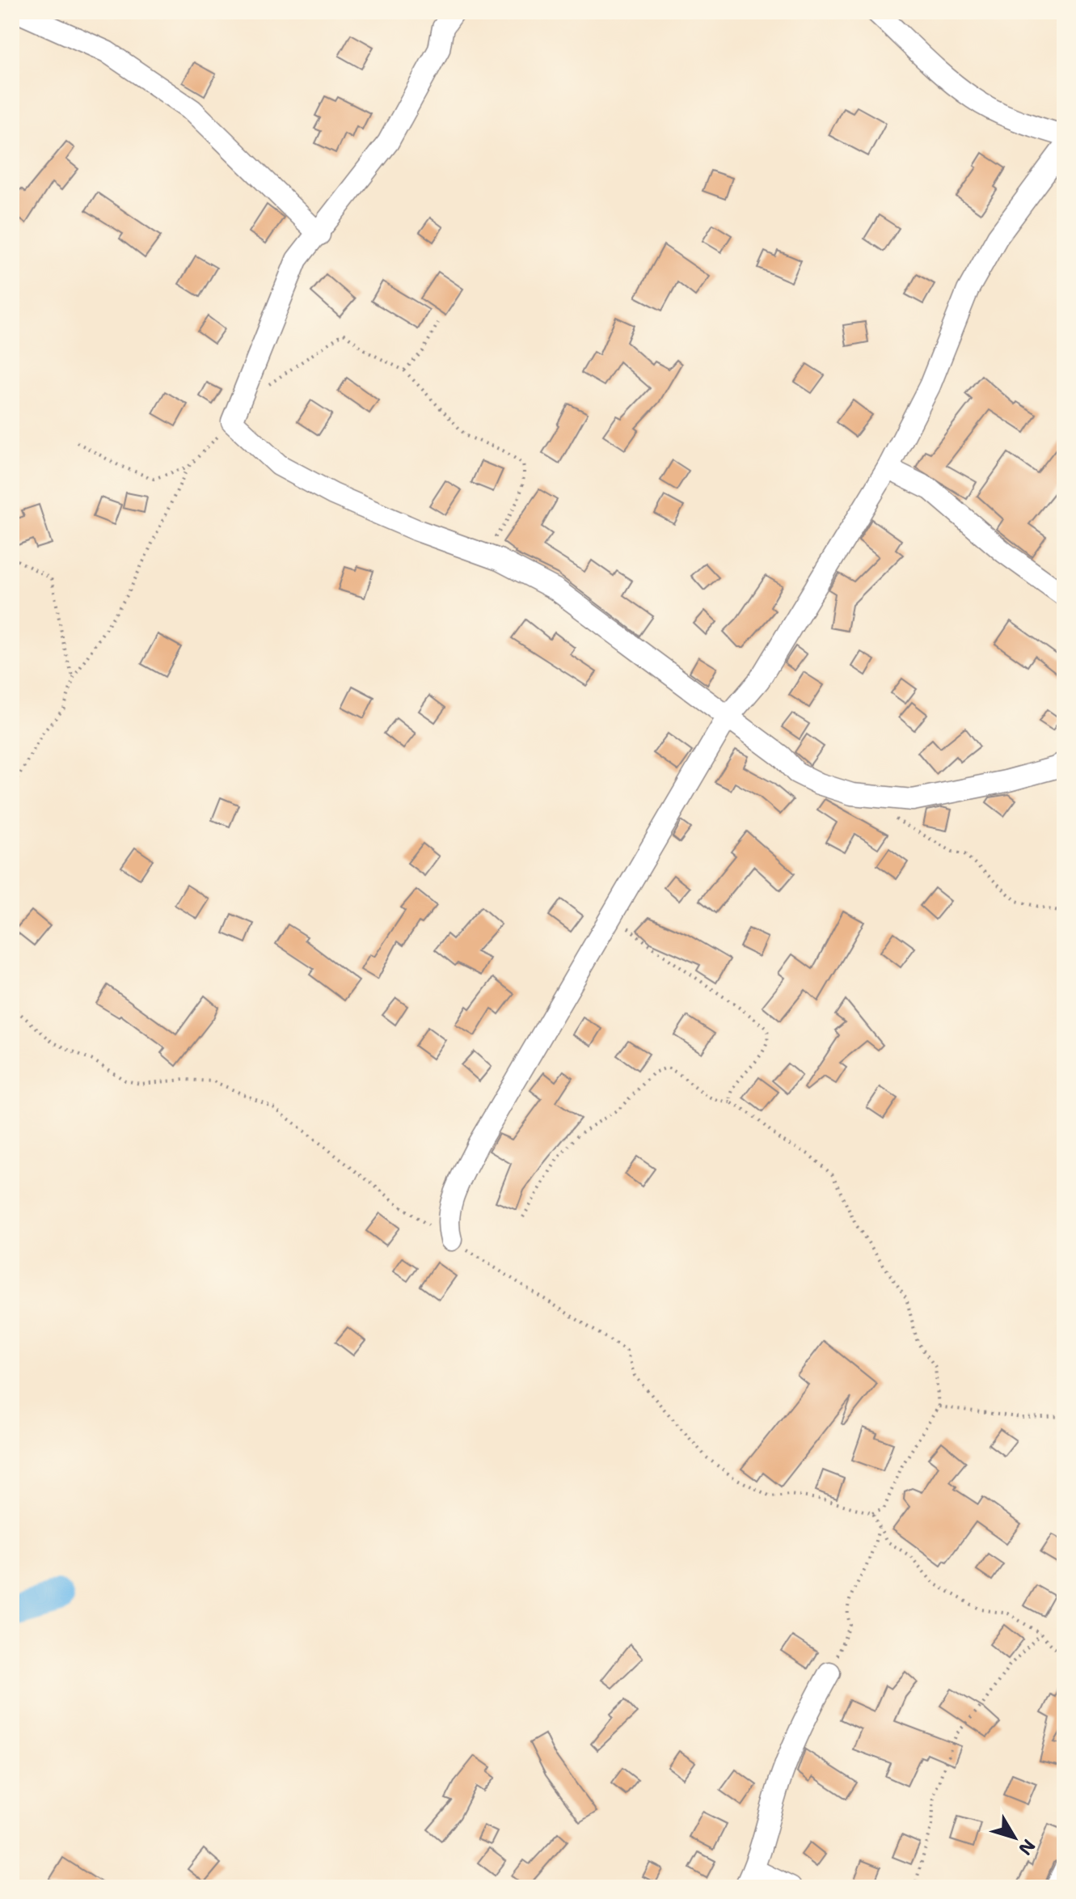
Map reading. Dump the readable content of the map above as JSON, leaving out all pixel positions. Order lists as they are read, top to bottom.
{
  "north": "bottom right"
}
